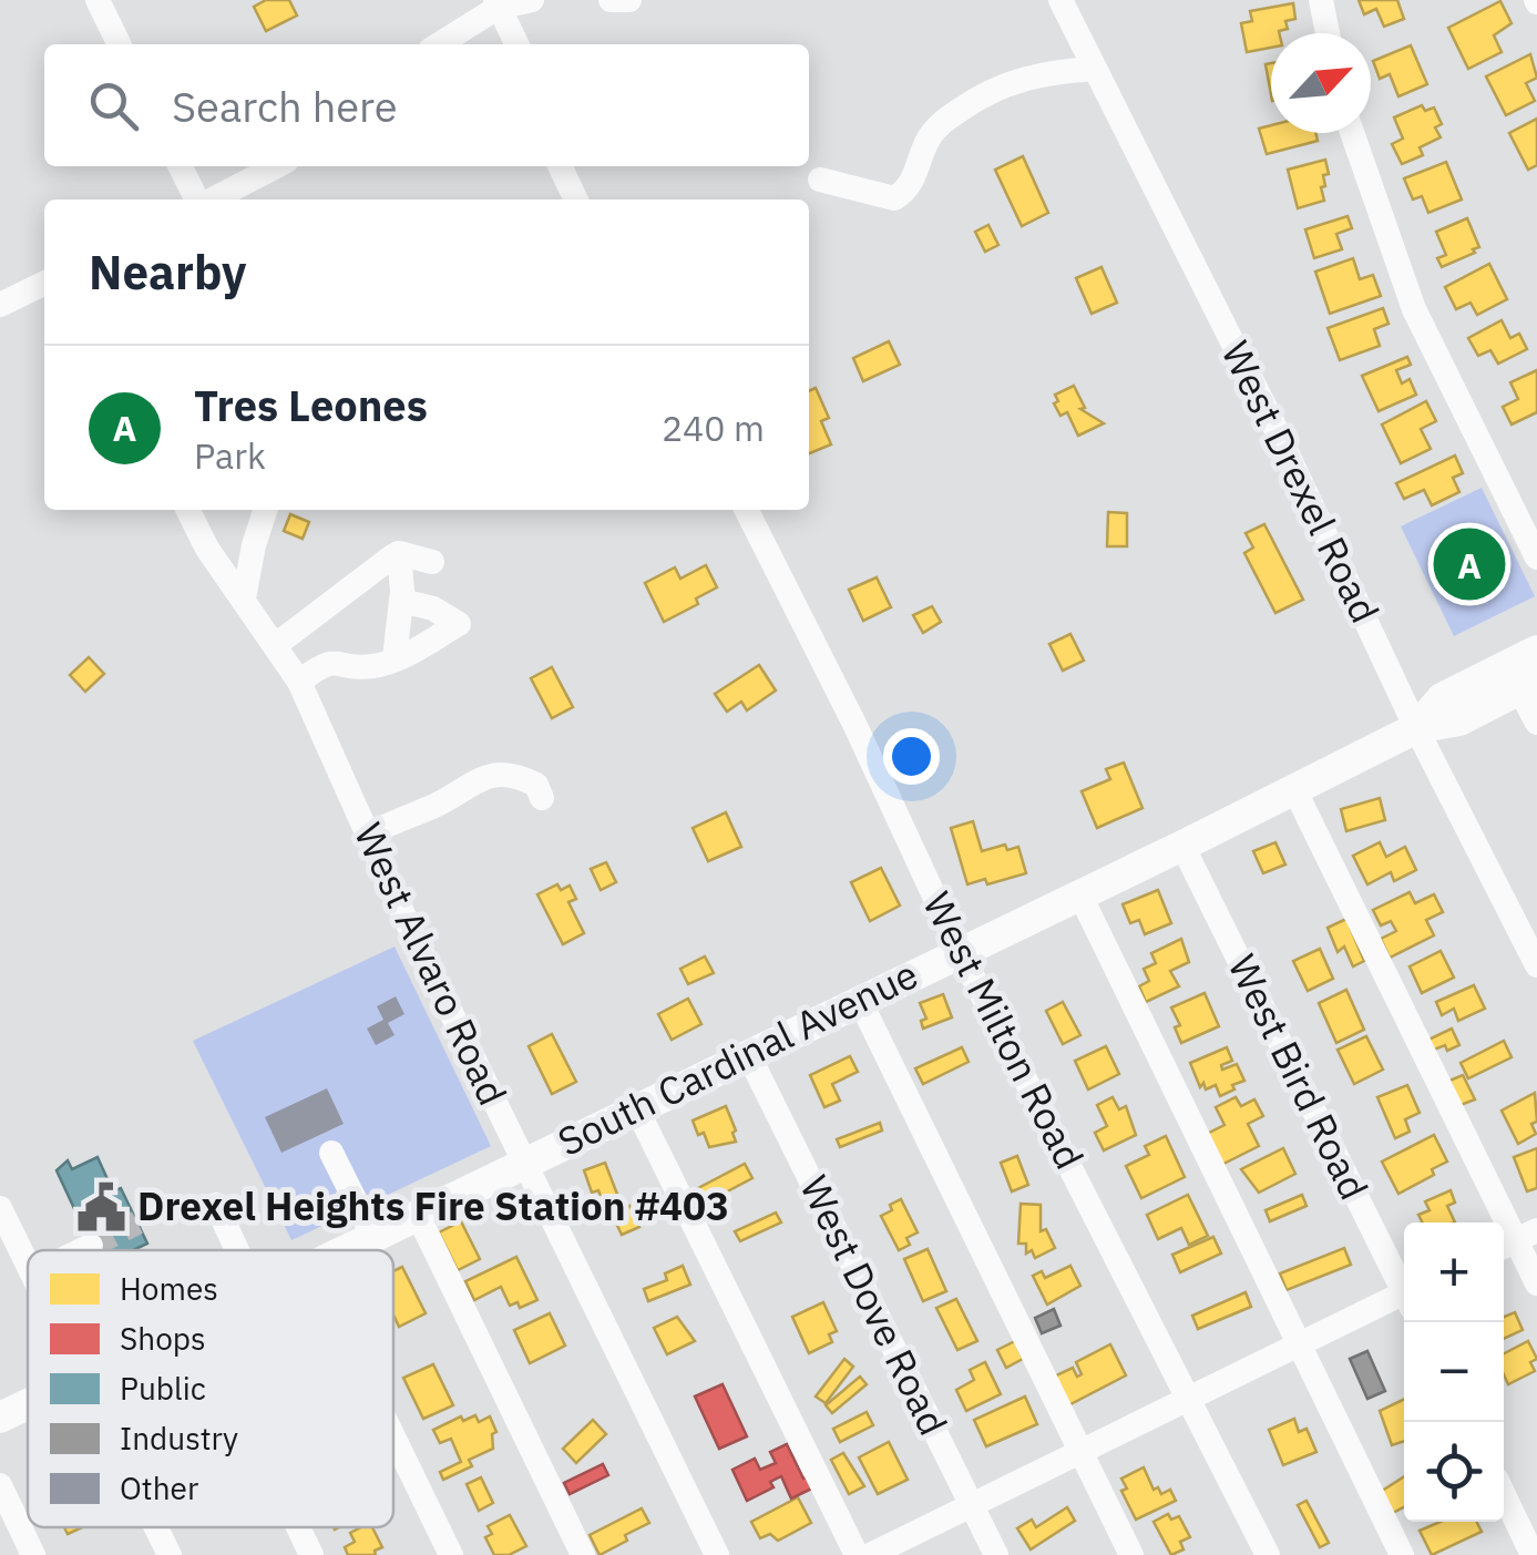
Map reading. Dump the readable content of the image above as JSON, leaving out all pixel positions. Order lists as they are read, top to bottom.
{
  "streets": {
    "main road": ["South Cardinal Avenue"],
    "street": [
      "West Drexel Road",
      "West Alvaro Road",
      "West Milton Road",
      "West Bird Road",
      "West Dove Road"
    ]
  },
  "crossings": [
    ["West Drexel Road", "South Cardinal Avenue"],
    ["West Alvaro Road", "South Cardinal Avenue"],
    ["West Milton Road", "South Cardinal Avenue"],
    ["South Cardinal Avenue", "West Bird Road"],
    ["South Cardinal Avenue", "West Dove Road"]
  ],
  "places": {
    "public building": ["Drexel Heights Fire Station #403"]
  },
  "legend": [
    "Homes",
    "Shops",
    "Public",
    "Industry",
    "Other"
  ],
  "north": "top right",
  "page": {
    "search": "Search here",
    "heading": "Nearby",
    "list": [
      {
        "mark": "A",
        "name": "Tres Leones",
        "note": "Park",
        "value": "240 m"
      }
    ],
    "pins": "A",
    "map_buttons": ["+", "−"]
  }
}
